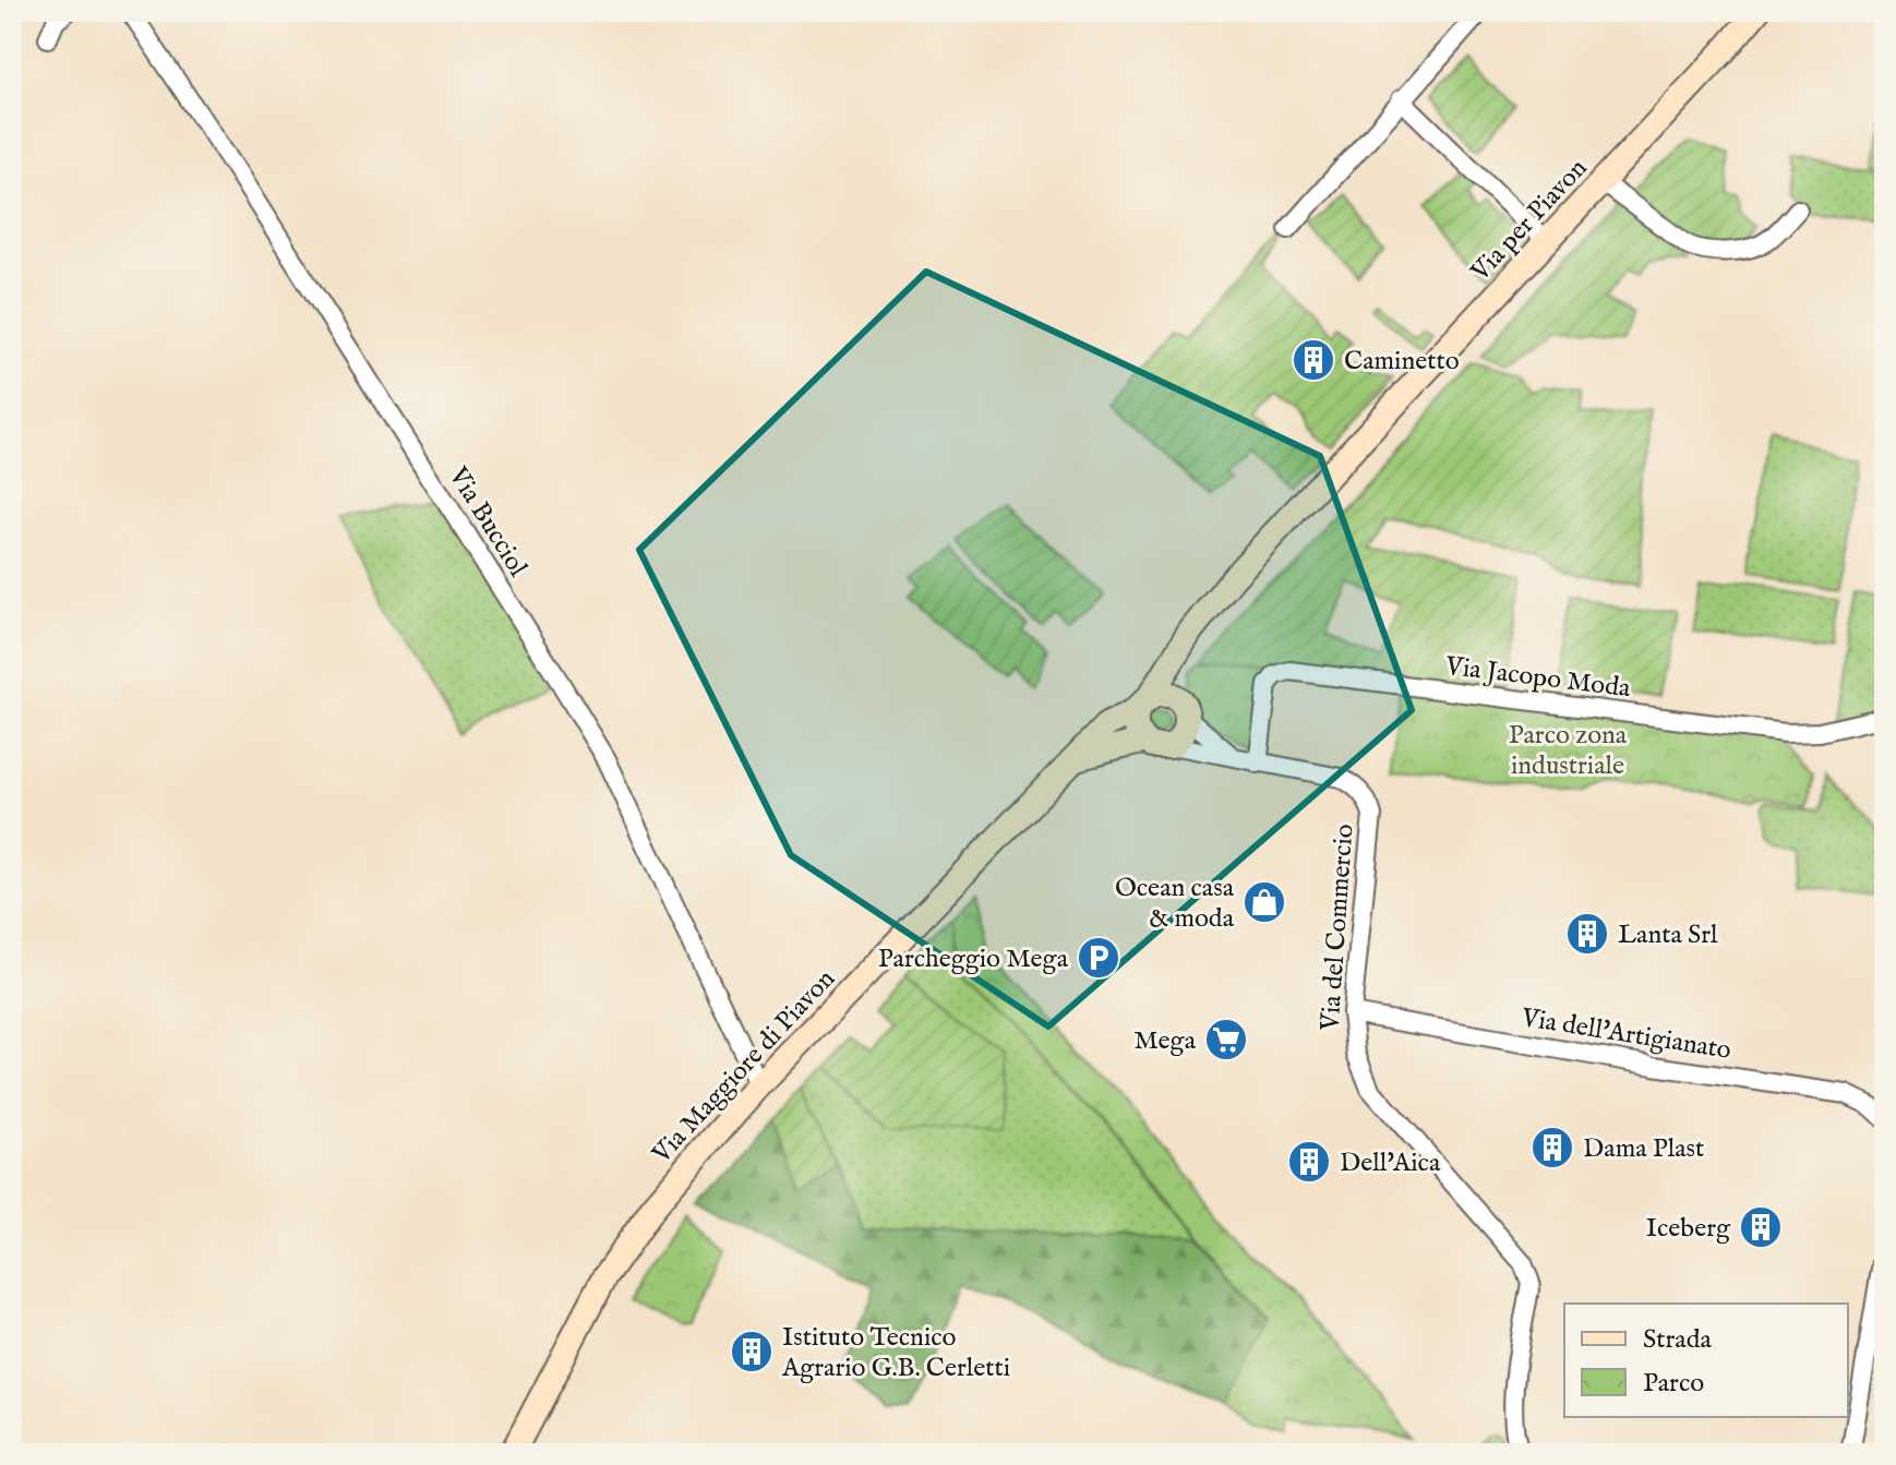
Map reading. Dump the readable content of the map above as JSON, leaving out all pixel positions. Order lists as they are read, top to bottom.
{
  "streets": {
    "main road": ["Via per Piavon", "Via Maggiore di Piavon"],
    "street": [
      "Via Bucciol",
      "Via Jacopo Moda",
      "Via del Commercio",
      "Via dell'Artigianato"
    ]
  },
  "crossings": [
    ["Via per Piavon", "Via del Commercio"],
    ["Via per Piavon", "Via Maggiore di Piavon"],
    ["Via Bucciol", "Via Maggiore di Piavon"],
    ["Via Jacopo Moda", "Via del Commercio"],
    ["Via del Commercio", "Via dell'Artigianato"],
    ["Via del Commercio", "Via Maggiore di Piavon"]
  ],
  "parks": ["Parco zona industriale"],
  "places": {
    "building": [
      "Caminetto",
      "Lanta Srl",
      "Dama Plast",
      "Dell'Aica",
      "Iceberg",
      "Istituto Tecnico Agrario G.B. Cerletti"
    ],
    "shop": ["Ocean casa & moda"],
    "parking": ["Parcheggio Mega"],
    "supermarket": ["Mega"]
  },
  "legend": ["Strada", "Parco"]
}
